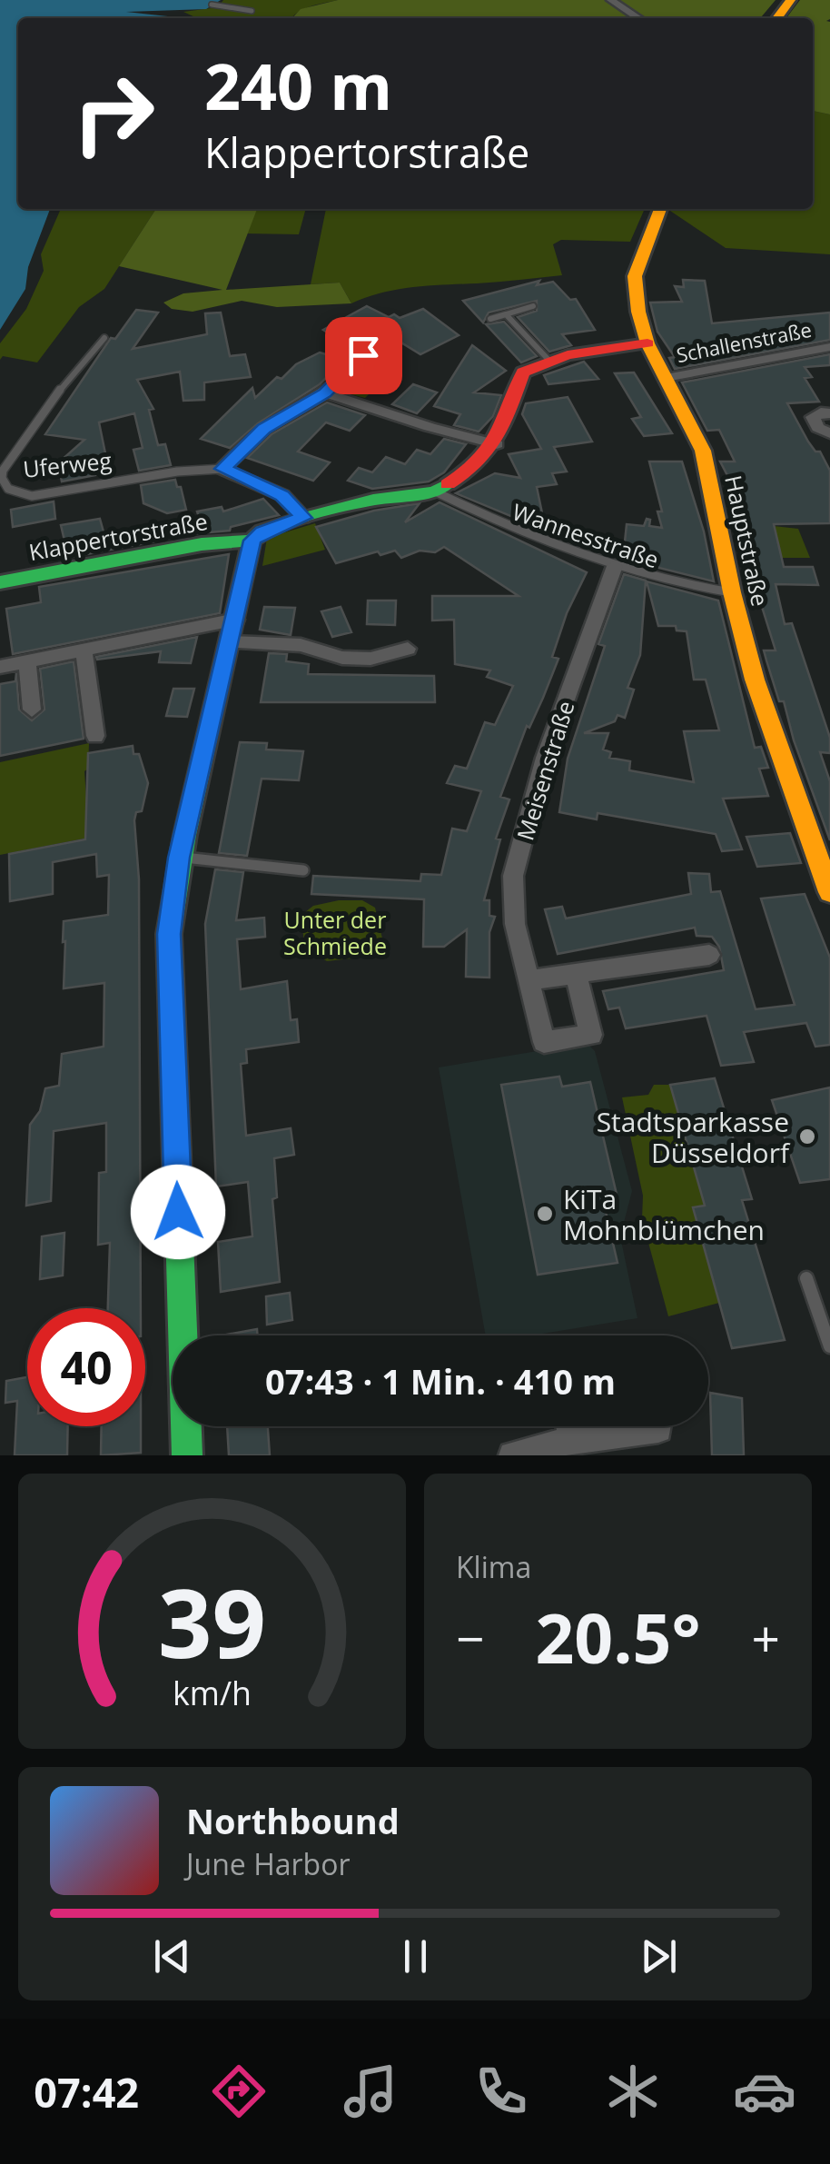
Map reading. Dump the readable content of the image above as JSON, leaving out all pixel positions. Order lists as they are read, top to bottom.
{
  "streets": {
    "street": [
      "Schallenstraße",
      "Uferweg",
      "Klappertorstraße",
      "Hauptstraße",
      "Meisenstraße"
    ],
    "lane": ["Wannesstraße"]
  },
  "crossings": [
    ["Schallenstraße", "Hauptstraße"],
    ["Uferweg", "Klappertorstraße"],
    ["Wannesstraße", "Klappertorstraße"],
    ["Wannesstraße", "Hauptstraße"],
    ["Wannesstraße", "Meisenstraße"]
  ],
  "parks": ["Unter der Schmiede"],
  "places": ["Stadtsparkasse Düsseldorf", "KiTa Mohnblümchen"],
  "page": {
    "turn": ["240 m", "Klappertorstraße"],
    "limit": "40",
    "trip": "07:43 · 1 Min. · 410 m",
    "tile": "Klima",
    "heat": ["−", "20.5°", "+"],
    "song": ["Northbound", "June Harbor"],
    "tabs": "07:42",
    "gauge": ["39", "km/h"]
  }
}
